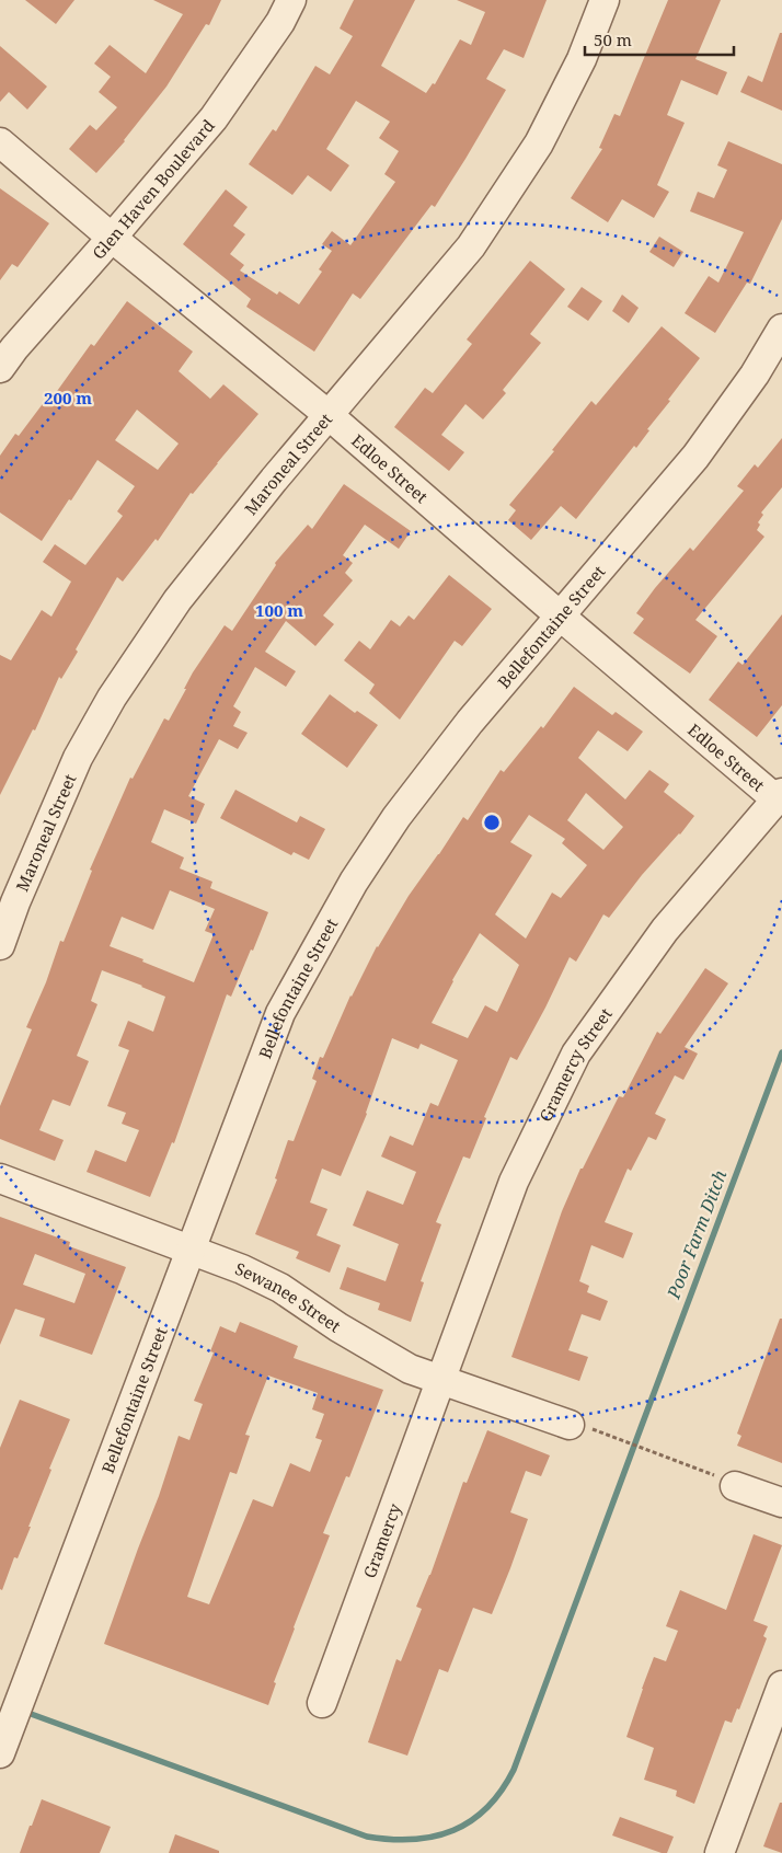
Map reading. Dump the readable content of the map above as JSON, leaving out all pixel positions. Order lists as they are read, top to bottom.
{
  "streets": {
    "street": [
      "Glen Haven Boulevard",
      "Maroneal Street",
      "Edloe Street",
      "Bellefontaine Street",
      "Gramercy Street",
      "Sewanee Street",
      "Gramercy"
    ]
  },
  "crossings": [
    ["Glen Haven Boulevard", "Edloe Street"],
    ["Maroneal Street", "Edloe Street"],
    ["Edloe Street", "Bellefontaine Street"],
    ["Edloe Street", "Gramercy Street"],
    ["Bellefontaine Street", "Sewanee Street"],
    ["Gramercy Street", "Sewanee Street"],
    ["Gramercy Street", "Gramercy"],
    ["Sewanee Street", "Gramercy"]
  ],
  "water": ["Poor Farm Ditch"],
  "scale_bar": "50 m",
  "rings": ["200 m", "100 m"]
}
